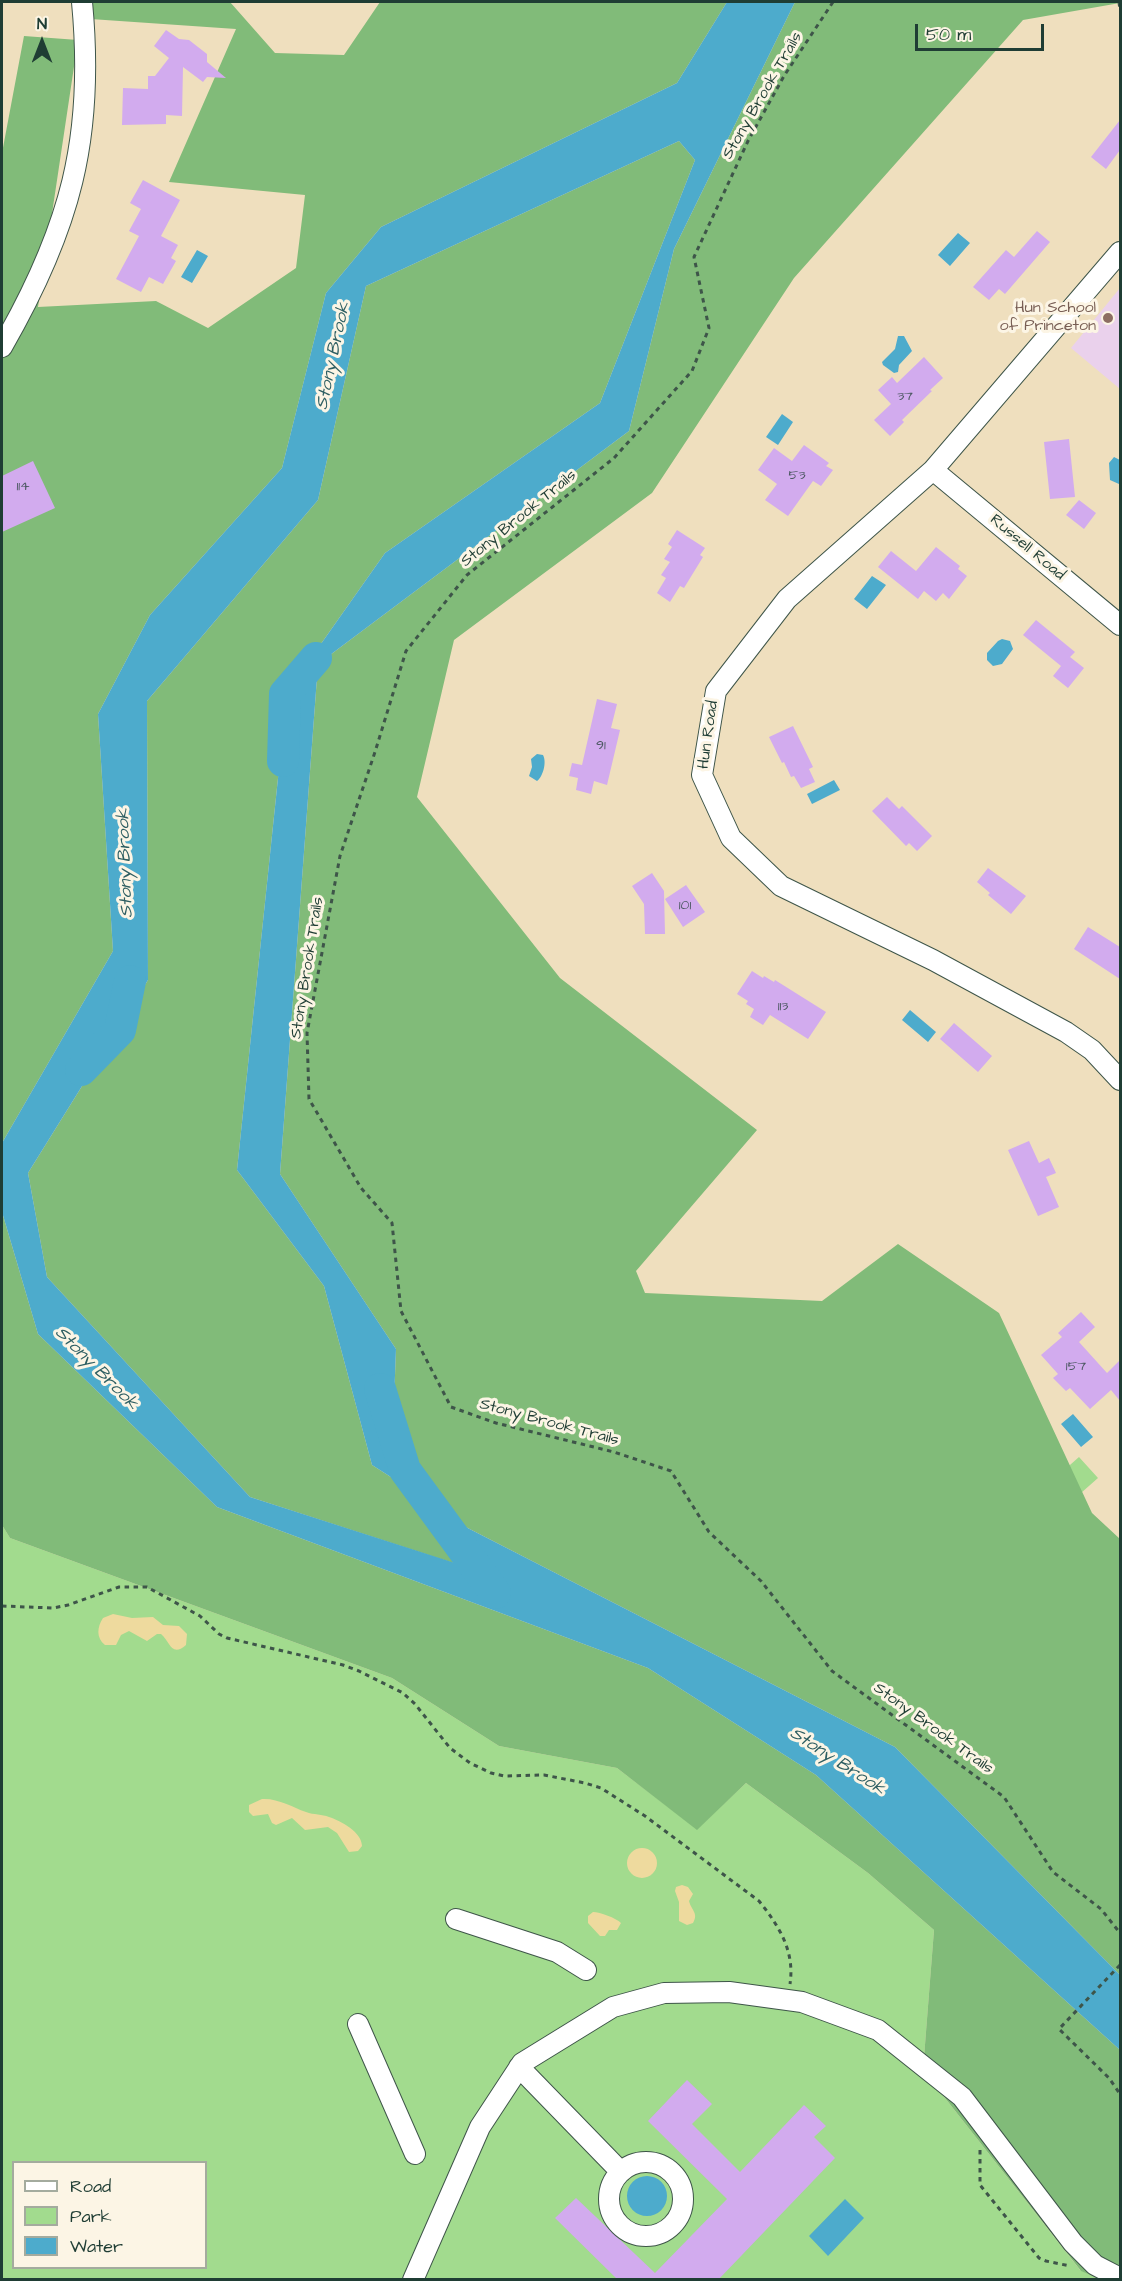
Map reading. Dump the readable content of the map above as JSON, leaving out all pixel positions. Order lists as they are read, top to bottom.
{
  "streets": {
    "street": ["Russell Road", "Hun Road"],
    "path": ["Stony Brook Trails"]
  },
  "crossings": [
    ["Russell Road", "Hun Road"]
  ],
  "water": ["Stony Brook"],
  "places": ["Hun School of Princeton"],
  "house_numbers": [
    "37",
    "53",
    "114",
    "91",
    "101",
    "113",
    "157"
  ],
  "legend": ["Road", "Park", "Water"],
  "scale_bar": "50 m",
  "north": "top"
}
